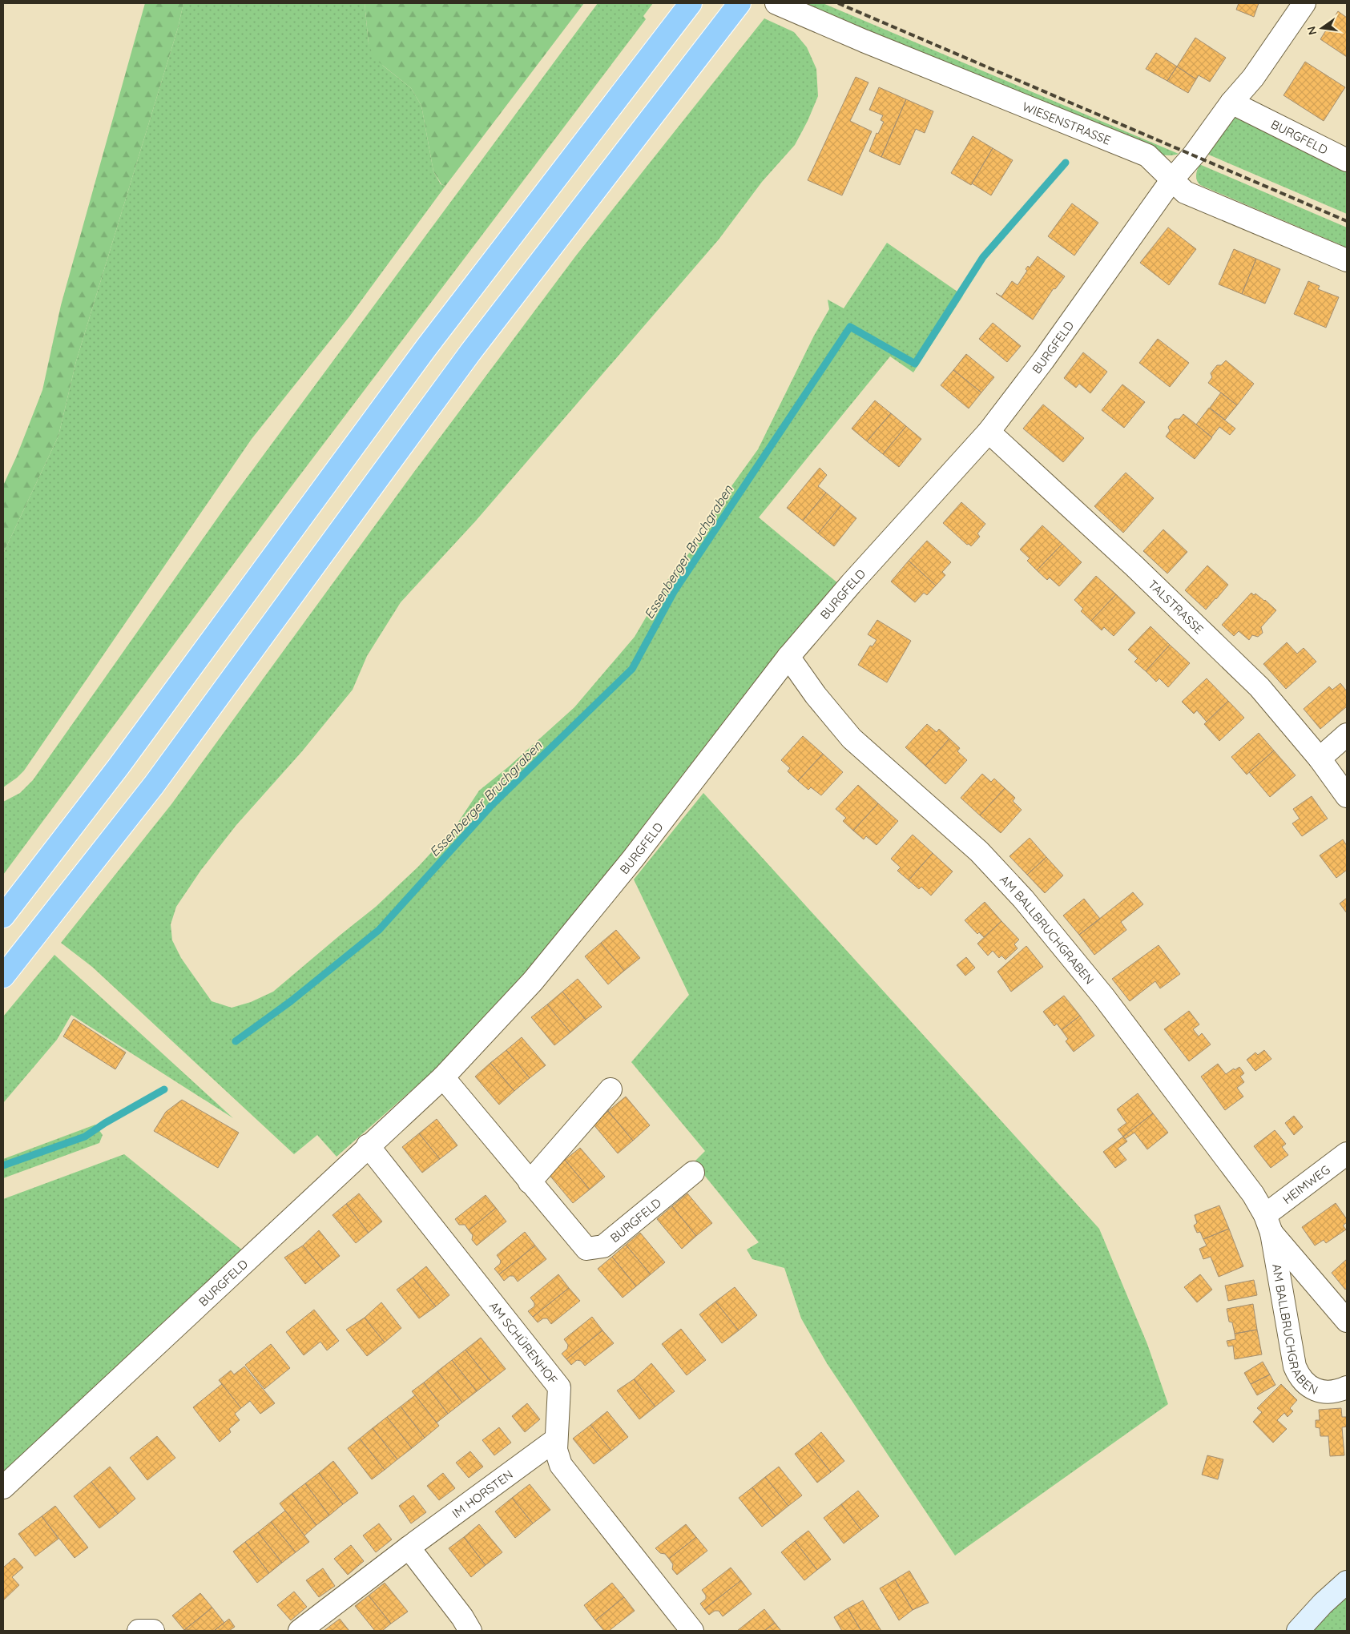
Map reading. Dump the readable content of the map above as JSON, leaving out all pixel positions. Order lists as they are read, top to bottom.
{
  "streets": {
    "street": [
      "WIESENSTRASSE",
      "BURGFELD",
      "TALSTRASSE",
      "AM BALLBRUCHGRABEN",
      "HEIMWEG",
      "AM SCHÜRENHOF",
      "IM HORSTEN"
    ]
  },
  "crossings": [
    ["WIESENSTRASSE", "BURGFELD"],
    ["BURGFELD", "TALSTRASSE"],
    ["BURGFELD", "AM BALLBRUCHGRABEN"],
    ["BURGFELD", "AM SCHÜRENHOF"],
    ["AM BALLBRUCHGRABEN", "HEIMWEG"],
    ["AM SCHÜRENHOF", "IM HORSTEN"]
  ],
  "water": ["Essenberger Bruchgraben"],
  "north": "left"
}
